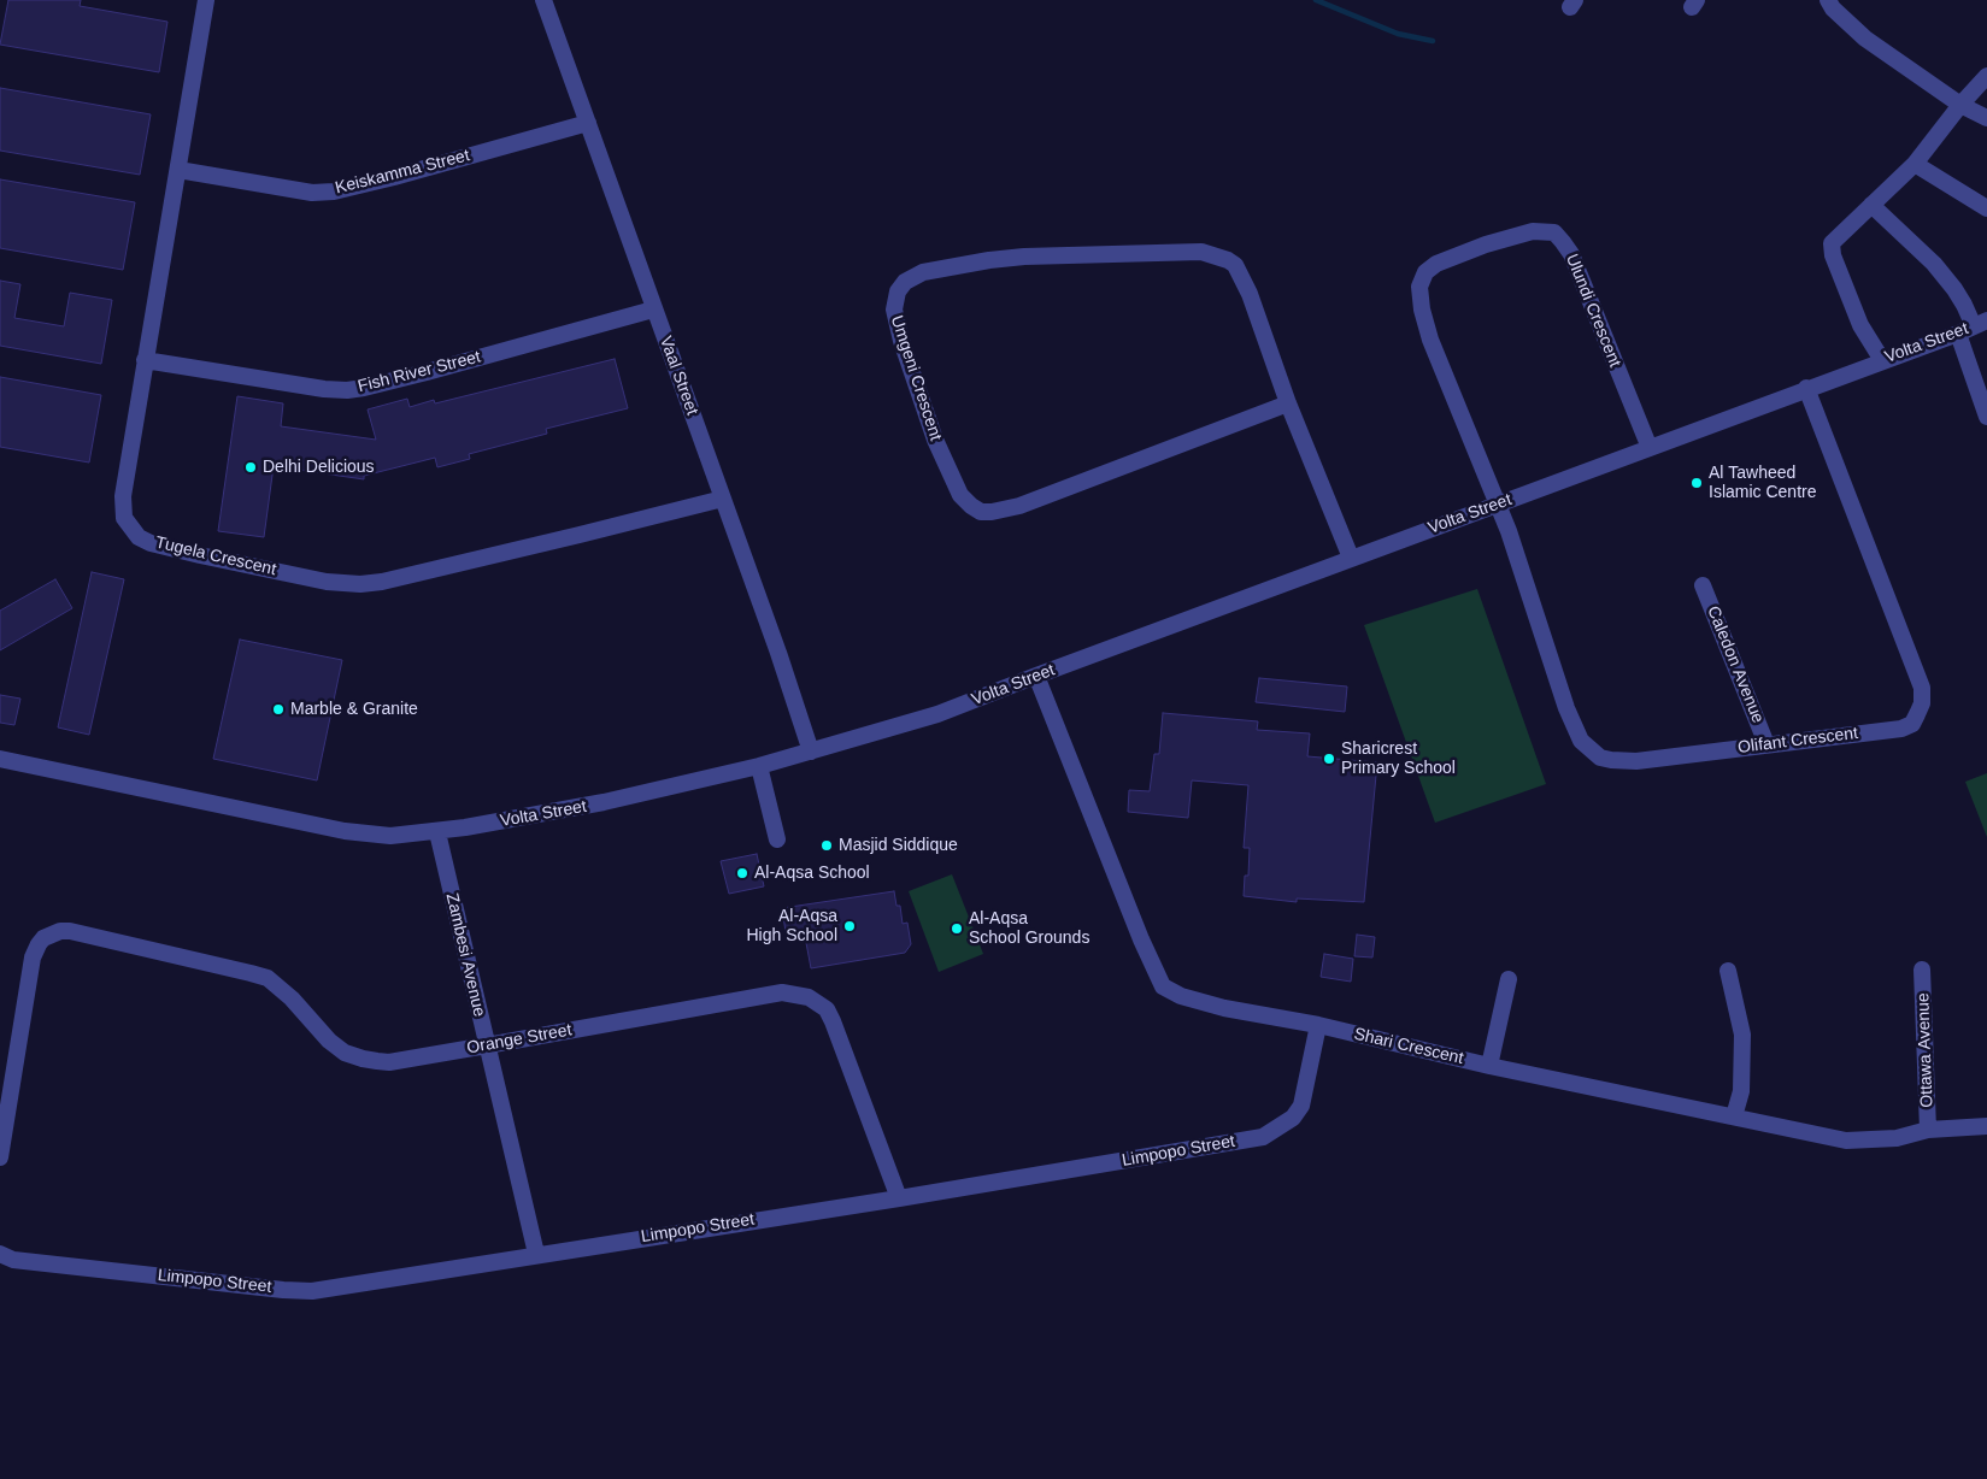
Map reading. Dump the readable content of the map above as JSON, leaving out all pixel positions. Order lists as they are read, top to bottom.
{
  "streets": {
    "street": [
      "Keiskamma Street",
      "Ulundi Crescent",
      "Volta Street",
      "Fish River Street",
      "Vaal Street",
      "Umgeni Crescent",
      "Tugela Crescent",
      "Caledon Avenue",
      "Olifant Crescent",
      "Zambesi Avenue",
      "Orange Street",
      "Shari Crescent",
      "Ottawa Avenue",
      "Limpopo Street"
    ]
  },
  "crossings": [
    ["Keiskamma Street", "Vaal Street"],
    ["Keiskamma Street", "Tugela Crescent"],
    ["Ulundi Crescent", "Volta Street"],
    ["Ulundi Crescent", "Olifant Crescent"],
    ["Volta Street", "Vaal Street"],
    ["Volta Street", "Umgeni Crescent"],
    ["Volta Street", "Olifant Crescent"],
    ["Volta Street", "Zambesi Avenue"],
    ["Volta Street", "Shari Crescent"],
    ["Fish River Street", "Vaal Street"],
    ["Fish River Street", "Tugela Crescent"],
    ["Vaal Street", "Tugela Crescent"],
    ["Caledon Avenue", "Olifant Crescent"],
    ["Zambesi Avenue", "Orange Street"],
    ["Zambesi Avenue", "Limpopo Street"],
    ["Orange Street", "Limpopo Street"],
    ["Shari Crescent", "Ottawa Avenue"],
    ["Shari Crescent", "Limpopo Street"]
  ],
  "places": [
    "Delhi Delicious",
    "Al Tawheed Islamic Centre",
    "Marble & Granite",
    "Sharicrest Primary School",
    "Masjid Siddique",
    "Al-Aqsa School",
    "Al-Aqsa High School",
    "Al-Aqsa School Grounds"
  ]
}
